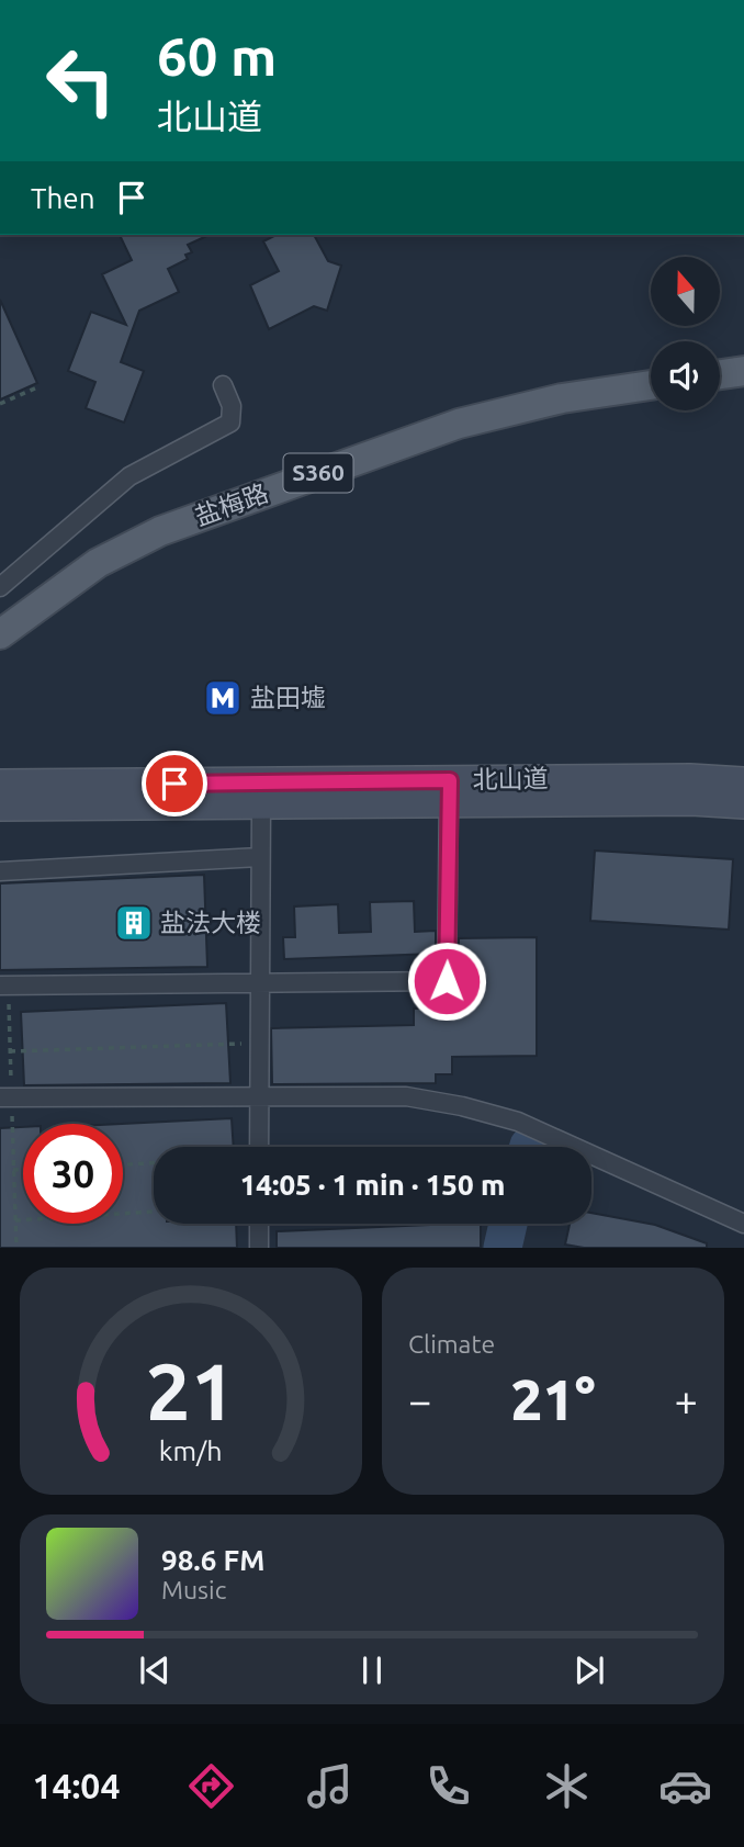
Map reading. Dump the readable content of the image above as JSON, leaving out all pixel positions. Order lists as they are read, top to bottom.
{
  "streets": {
    "main road": ["S360", "盐梅路", "北山道"]
  },
  "places": {
    "metro station": ["盐田墟"],
    "building": ["盐法大楼"]
  },
  "north": "top",
  "page": {
    "turn": ["60 m", "北山道"],
    "then": "Then",
    "limit": "30",
    "trip": "14:05 · 1 min · 150 m",
    "tile": "Climate",
    "heat": ["−", "21°", "+"],
    "song": ["98.6 FM", "Music"],
    "tabs": "14:04",
    "gauge": ["21", "km/h"]
  }
}
